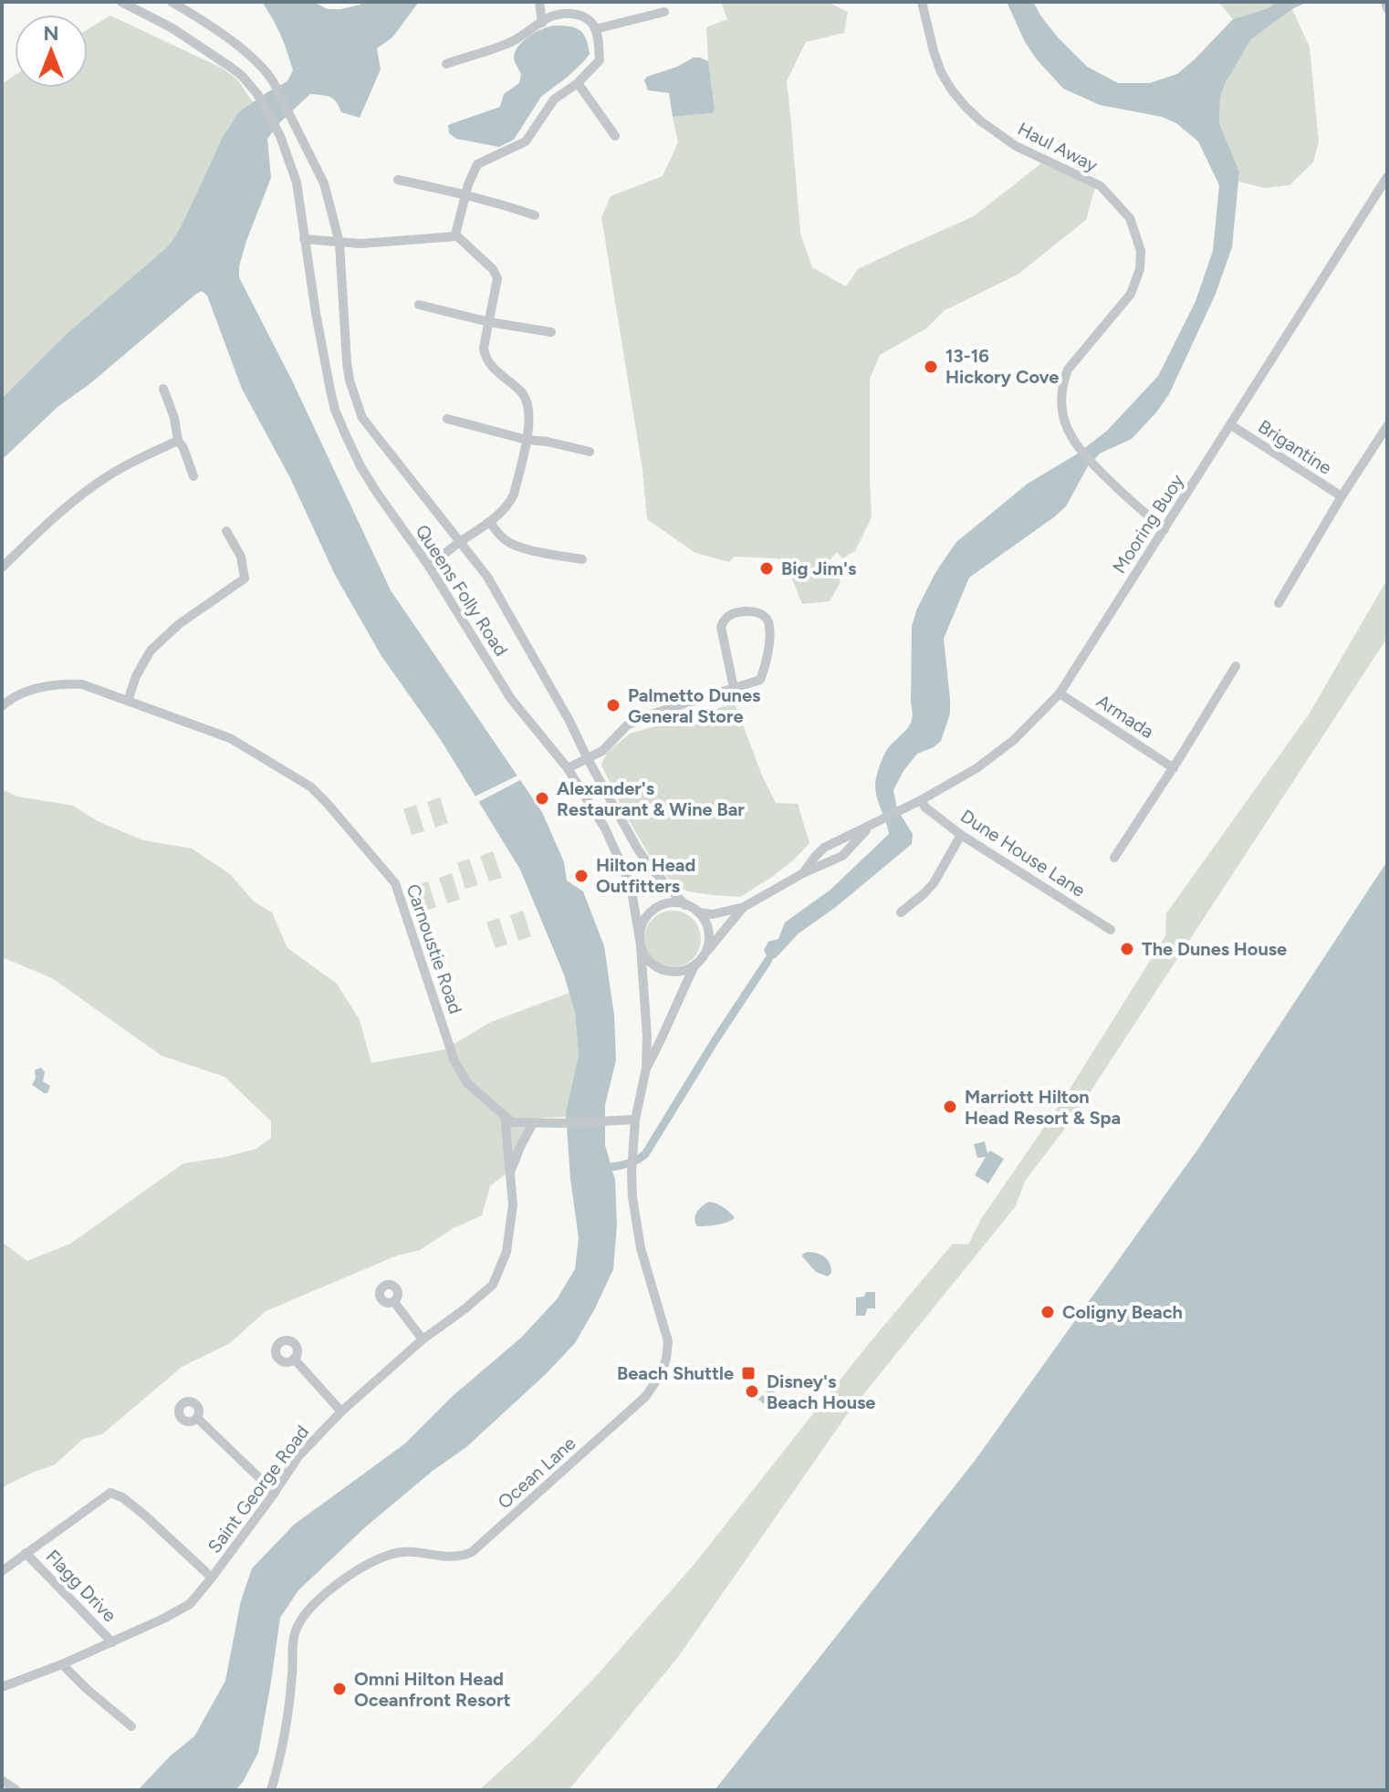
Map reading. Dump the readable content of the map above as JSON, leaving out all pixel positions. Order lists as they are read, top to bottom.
{
  "streets": {
    "street": [
      "Haul Away",
      "Brigantine",
      "Mooring Buoy",
      "Queens Folly Road",
      "Armada",
      "Dune House Lane",
      "Carnoustie Road",
      "Ocean Lane",
      "Saint George Road",
      "Flagg Drive"
    ]
  },
  "crossings": [
    ["Haul Away", "Mooring Buoy"],
    ["Brigantine", "Mooring Buoy"],
    ["Mooring Buoy", "Queens Folly Road"],
    ["Mooring Buoy", "Armada"],
    ["Mooring Buoy", "Dune House Lane"],
    ["Mooring Buoy", "Ocean Lane"],
    ["Queens Folly Road", "Ocean Lane"],
    ["Carnoustie Road", "Ocean Lane"],
    ["Carnoustie Road", "Saint George Road"],
    ["Saint George Road", "Flagg Drive"]
  ],
  "places": {
    "other": [
      "13-16 Hickory Cove",
      "Big Jim's",
      "Palmetto Dunes General Store",
      "Alexander's Restaurant & Wine Bar",
      "Hilton Head Outfitters",
      "The Dunes House",
      "Marriott Hilton Head Resort & Spa",
      "Coligny Beach",
      "Disney's Beach House",
      "Omni Hilton Head Oceanfront Resort"
    ],
    "transit": ["Beach Shuttle"]
  },
  "north": "top"
}
